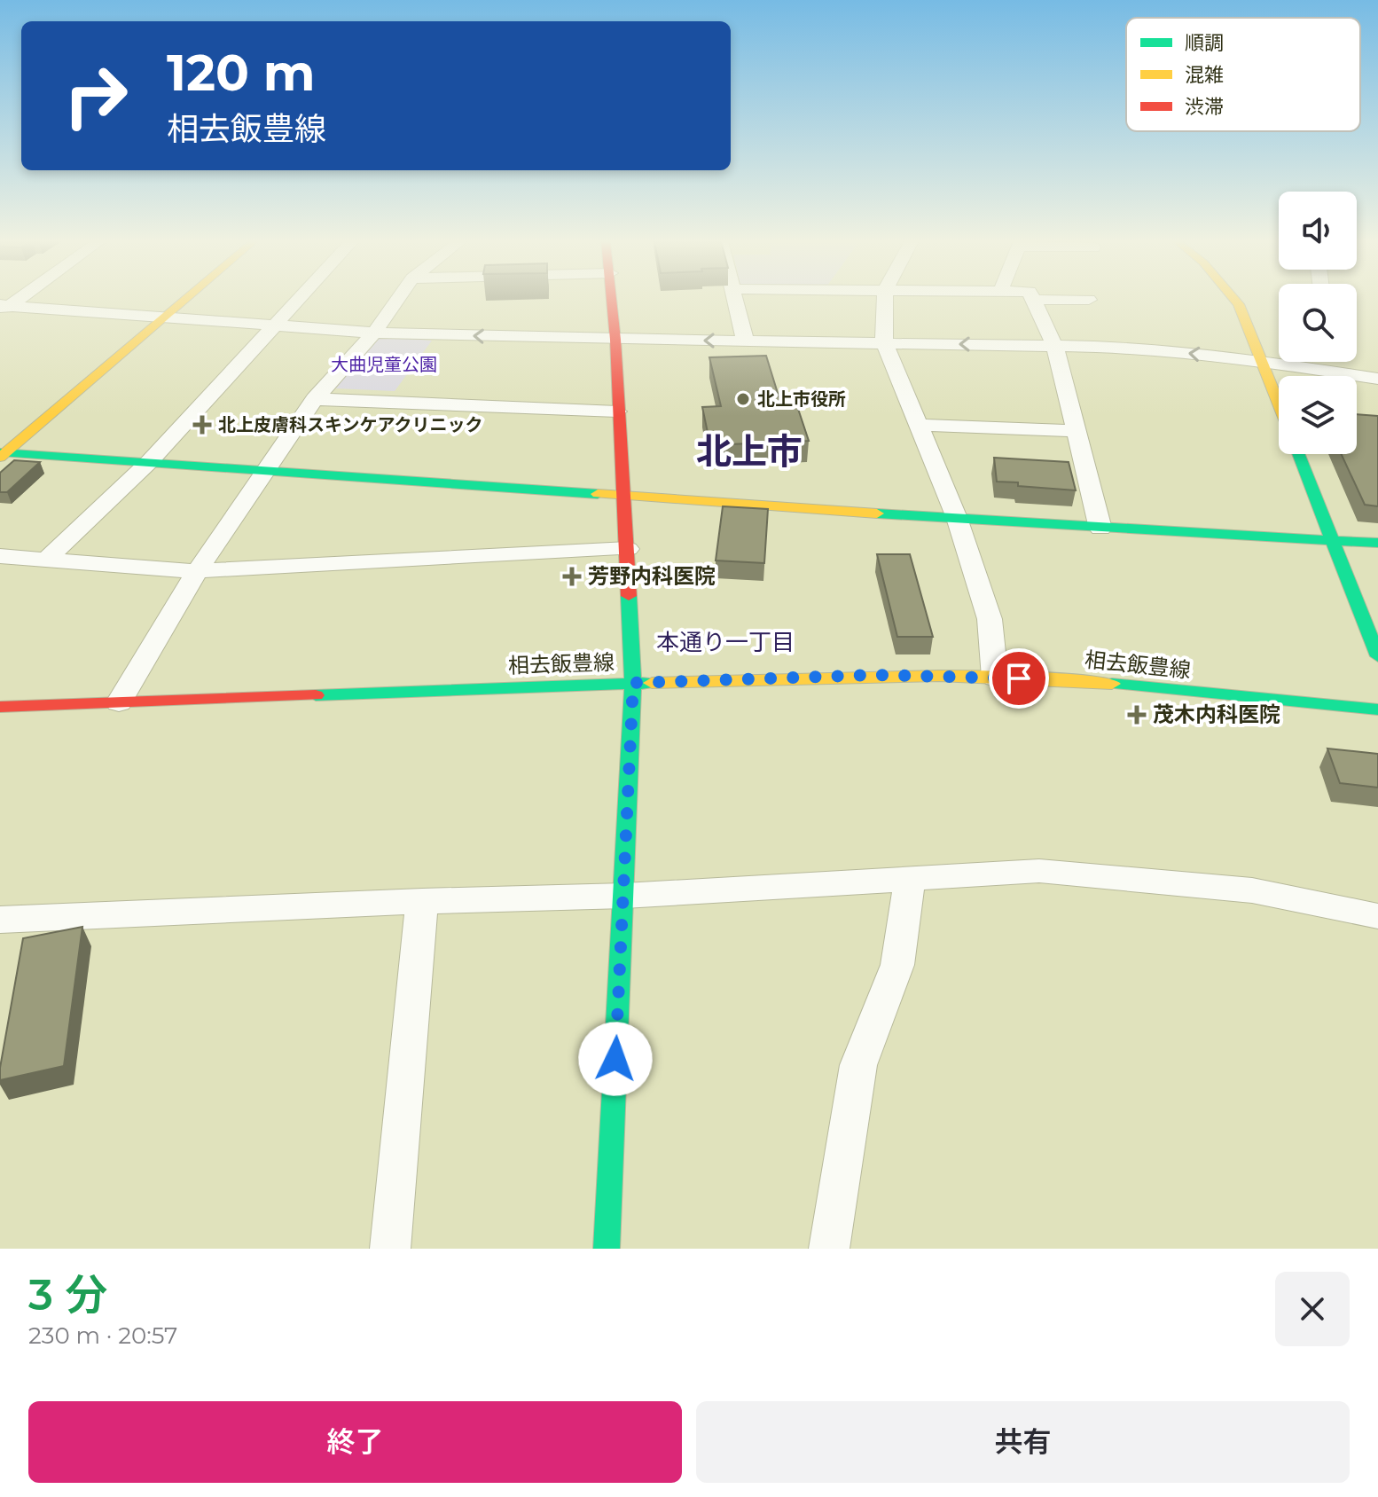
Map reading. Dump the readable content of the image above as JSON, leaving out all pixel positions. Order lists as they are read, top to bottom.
{
  "streets": {
    "street": ["相去飯豊線"]
  },
  "districts": ["北上市", "本通り一丁目"],
  "parks": ["大曲児童公園"],
  "places": {
    "other": ["北上市役所"],
    "health": ["北上皮膚科スキンケアクリニック", "芳野内科医院", "茂木内科医院"]
  },
  "legend": ["順調", "混雑", "渋滞"],
  "page": {
    "turn": ["120 m", "相去飯豊線"],
    "heading": ["3 分", "230 m · 20:57"],
    "buttons": ["終了", "共有"]
  }
}
